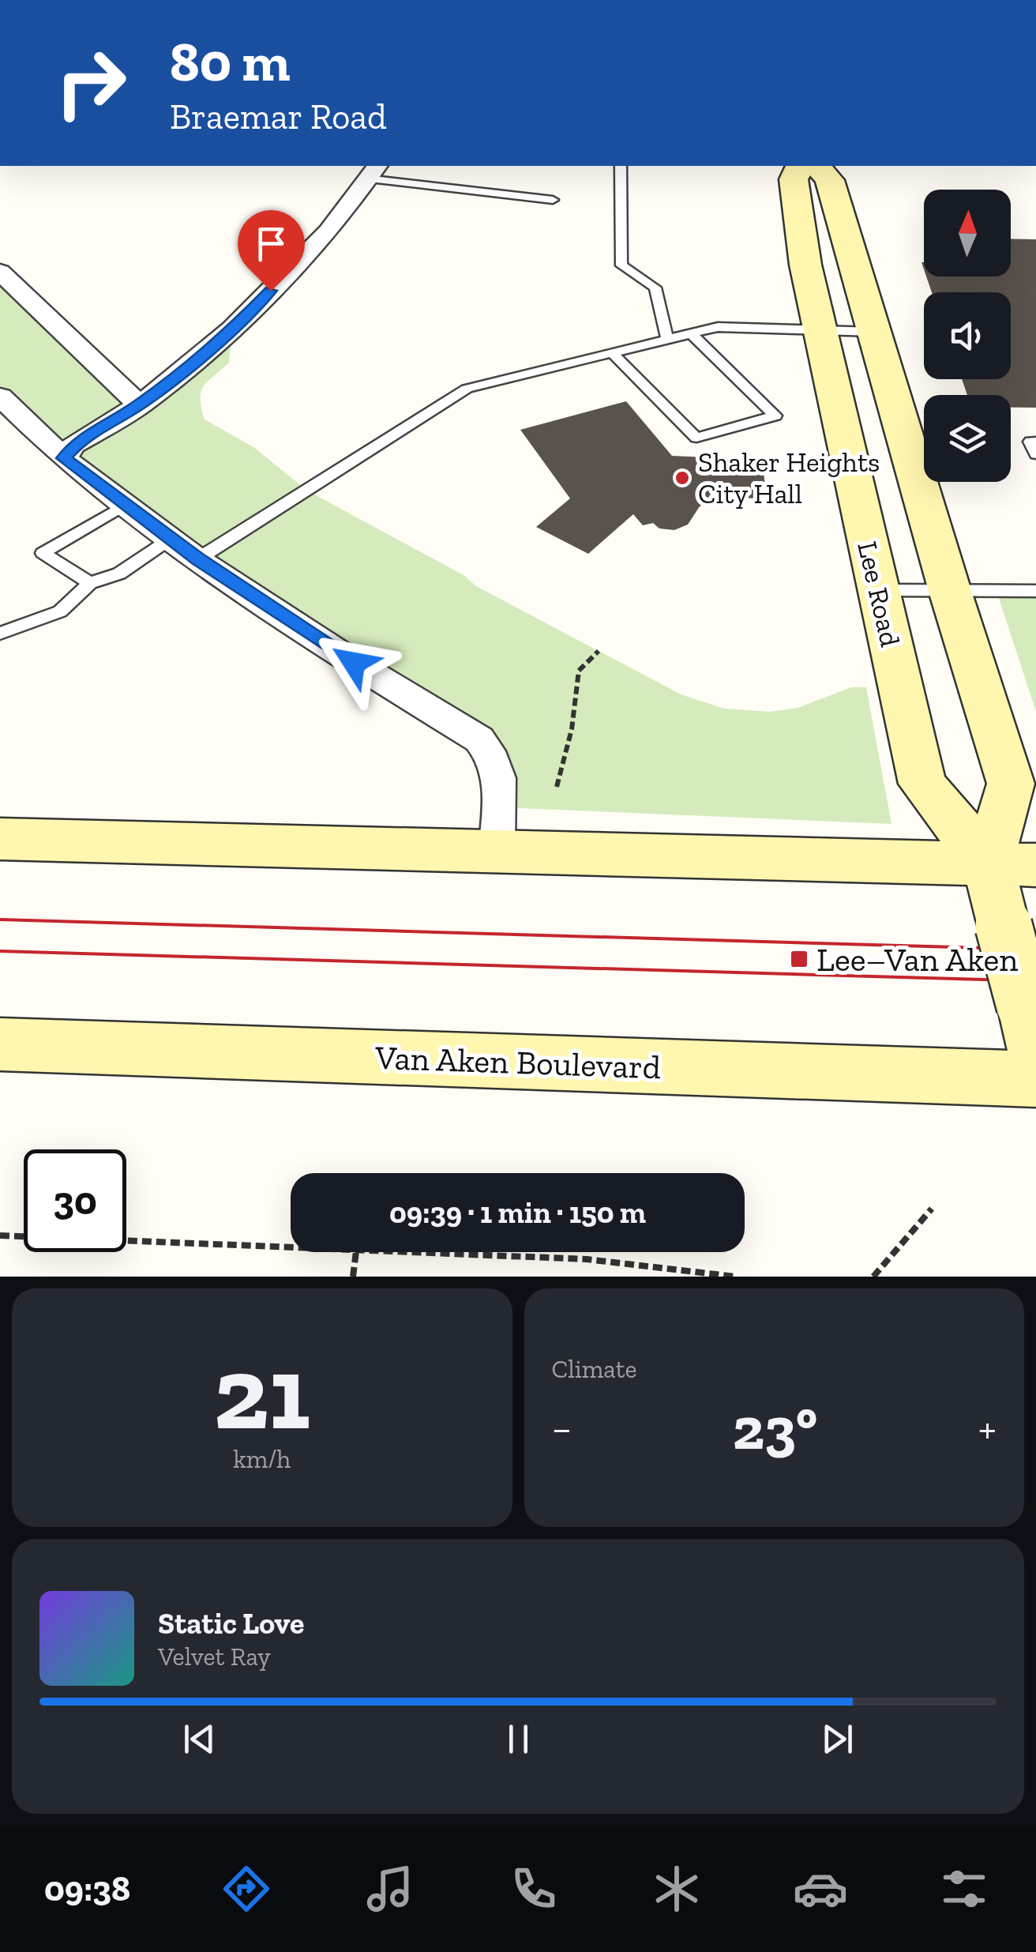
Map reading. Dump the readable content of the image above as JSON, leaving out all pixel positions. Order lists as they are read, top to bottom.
{
  "streets": {
    "main road": ["Lee Road", "Van Aken Boulevard"]
  },
  "places": {
    "other": ["Shaker Heights City Hall"],
    "transit": ["Lee–Van Aken"]
  },
  "north": "top",
  "page": {
    "turn": ["80 m", "Braemar Road"],
    "limit": "30",
    "trip": "09:39 · 1 min · 150 m",
    "tile": [
      ["21", "km/h"],
      "Climate"
    ],
    "heat": ["−", "23°", "+"],
    "song": ["Static Love", "Velvet Ray"],
    "tabs": "09:38"
  }
}
